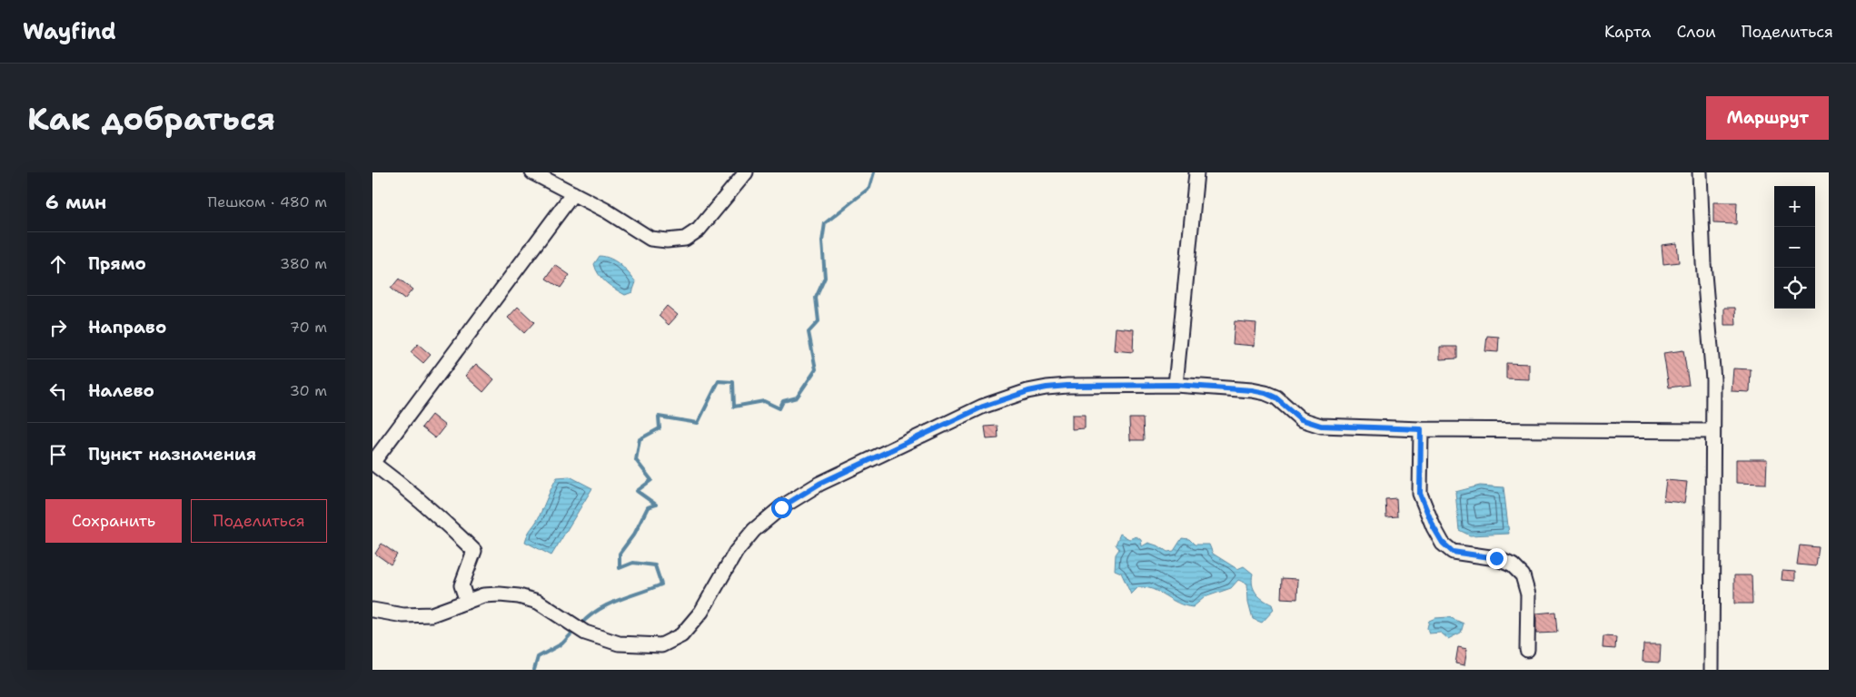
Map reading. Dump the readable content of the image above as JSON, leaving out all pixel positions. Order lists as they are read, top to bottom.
{
  "page": {
    "header": "Wayfind",
    "nav": ["Карта", "Слои", "Поделиться"],
    "buttons": [
      "Маршрут",
      ["Сохранить", "Поделиться"]
    ],
    "title": "Как добраться",
    "heading": ["6 мин", "Пешком · 480 m"],
    "map_buttons": ["+", "−"],
    "list": [
      ["Прямо", "380 m"],
      ["Направо", "70 m"],
      ["Налево", "30 m"],
      "Пункт назначения"
    ]
  }
}
